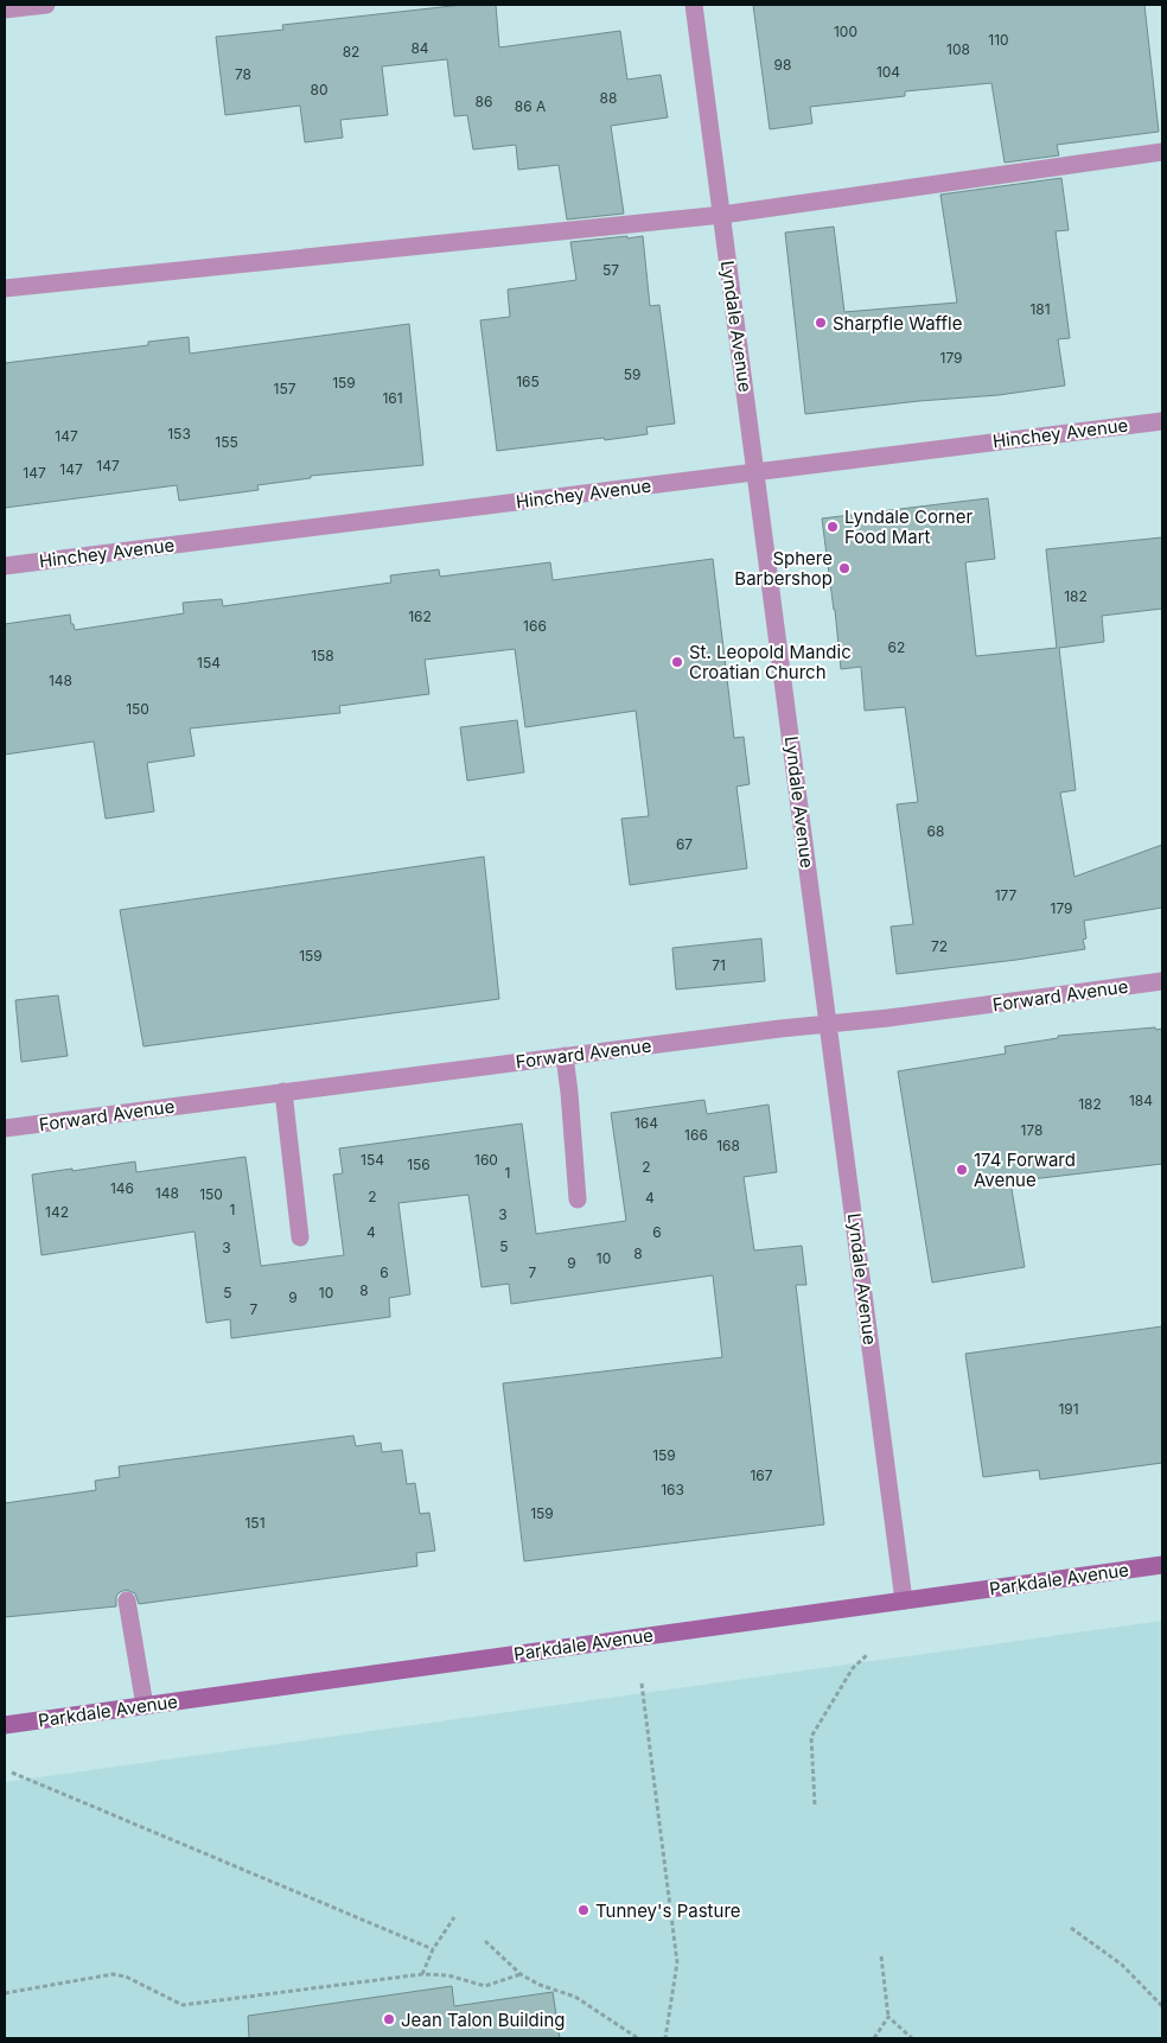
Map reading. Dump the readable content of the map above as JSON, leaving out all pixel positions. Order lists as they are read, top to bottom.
{
  "streets": {
    "main road": ["Parkdale Avenue"],
    "street": ["Lyndale Avenue", "Hinchey Avenue", "Forward Avenue"]
  },
  "crossings": [
    ["Lyndale Avenue", "Hinchey Avenue"],
    ["Lyndale Avenue", "Forward Avenue"],
    ["Lyndale Avenue", "Parkdale Avenue"]
  ],
  "places": [
    "Sharpfle Waffle",
    "Lyndale Corner Food Mart",
    "Sphere Barbershop",
    "St. Leopold Mandic Croatian Church",
    "174 Forward Avenue",
    "Tunney's Pasture",
    "Jean Talon Building"
  ],
  "house_numbers": [
    "100",
    "110",
    "84",
    "108",
    "82",
    "98",
    "104",
    "78",
    "80",
    "88",
    "86",
    "86 A",
    "57",
    "181",
    "179",
    "59",
    "165",
    "159",
    "157",
    "161",
    "153",
    "147",
    "155",
    "147",
    "147",
    "147",
    "182",
    "162",
    "166",
    "62",
    "158",
    "154",
    "148",
    "150",
    "68",
    "67",
    "177",
    "179",
    "72",
    "159",
    "71",
    "184",
    "182",
    "164",
    "178",
    "166",
    "168",
    "154",
    "160",
    "156",
    "2",
    "1",
    "146",
    "148",
    "150",
    "2",
    "4",
    "1",
    "142",
    "3",
    "4",
    "6",
    "5",
    "3",
    "8",
    "10",
    "9",
    "6",
    "7",
    "8",
    "5",
    "10",
    "9",
    "7",
    "191",
    "159",
    "167",
    "163",
    "159",
    "151"
  ]
}
